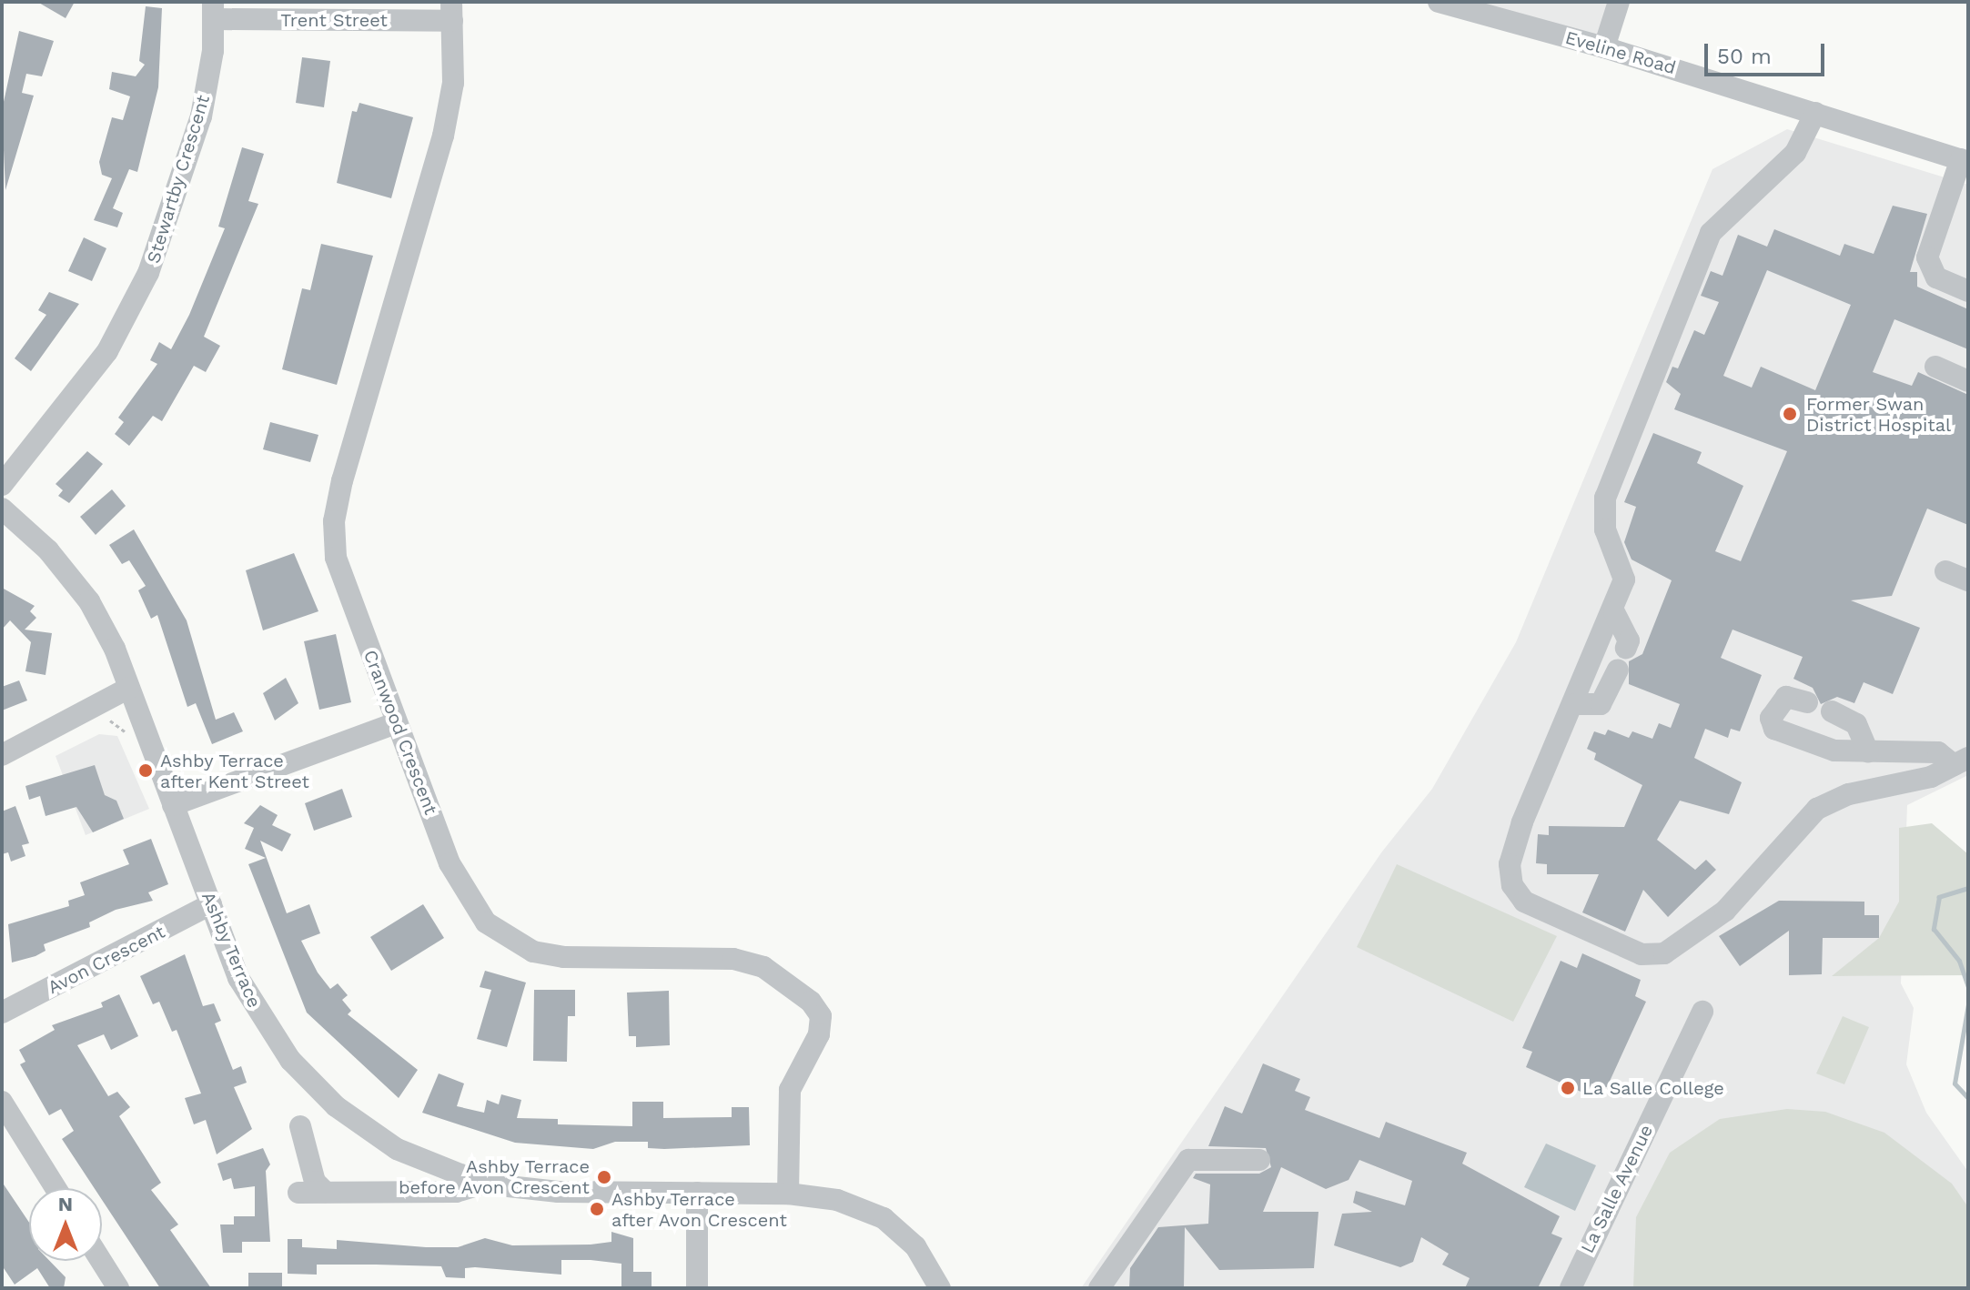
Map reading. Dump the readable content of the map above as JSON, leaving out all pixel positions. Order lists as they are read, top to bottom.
{
  "streets": {
    "street": [
      "Trent Street",
      "Eveline Road",
      "Stewartby Crescent",
      "Cranwood Crescent",
      "Ashby Terrace",
      "Avon Crescent",
      "La Salle Avenue"
    ]
  },
  "crossings": [
    ["Trent Street", "Stewartby Crescent"],
    ["Trent Street", "Cranwood Crescent"],
    ["Cranwood Crescent", "Ashby Terrace"],
    ["Ashby Terrace", "Avon Crescent"]
  ],
  "places": [
    "Former Swan District Hospital",
    "Ashby Terrace after Kent Street",
    "La Salle College",
    "Ashby Terrace before Avon Crescent",
    "Ashby Terrace after Avon Crescent"
  ],
  "scale_bar": "50 m",
  "north": "top"
}
